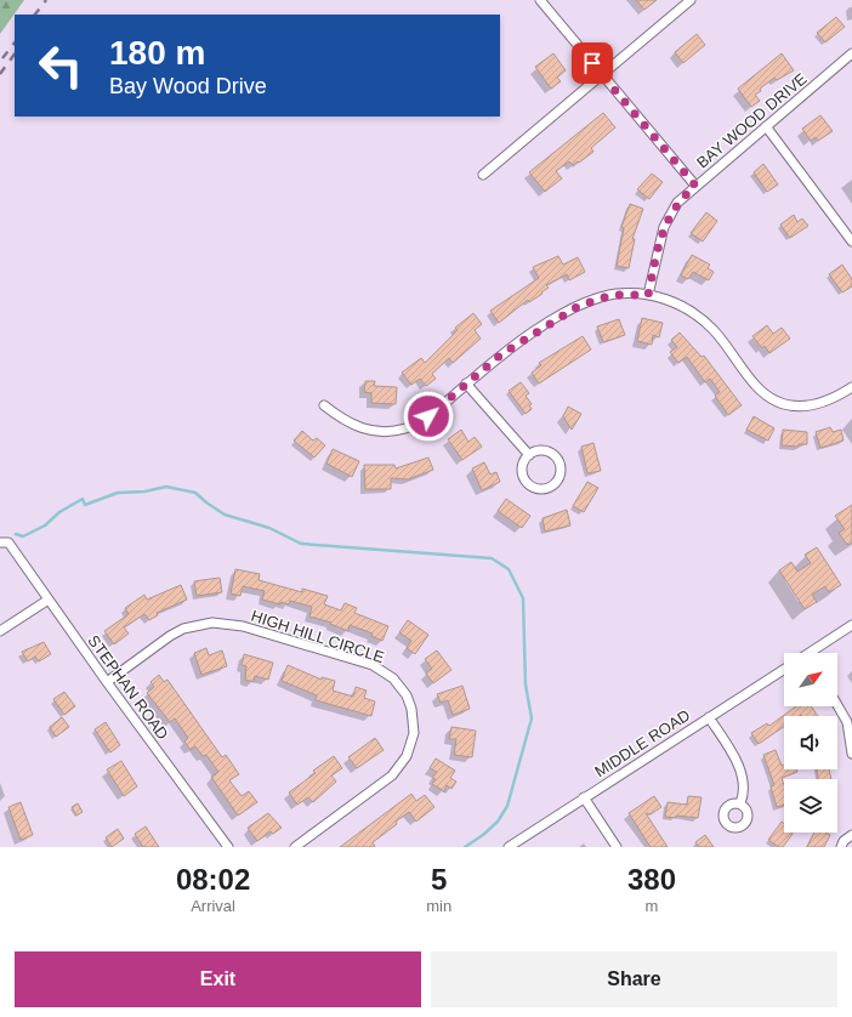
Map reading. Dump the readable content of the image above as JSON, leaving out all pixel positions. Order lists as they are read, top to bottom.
{
  "streets": {
    "street": [
      "BAY WOOD DRIVE",
      "HIGH HILL CIRCLE",
      "STEPHAN ROAD",
      "MIDDLE ROAD"
    ]
  },
  "crossings": [
    ["HIGH HILL CIRCLE", "STEPHAN ROAD"]
  ],
  "north": "top right",
  "page": {
    "turn": ["180 m", "Bay Wood Drive"],
    "eta": [
      "08:02",
      "Arrival",
      "5",
      "min",
      "380",
      "m"
    ],
    "buttons": ["Exit", "Share"]
  }
}
